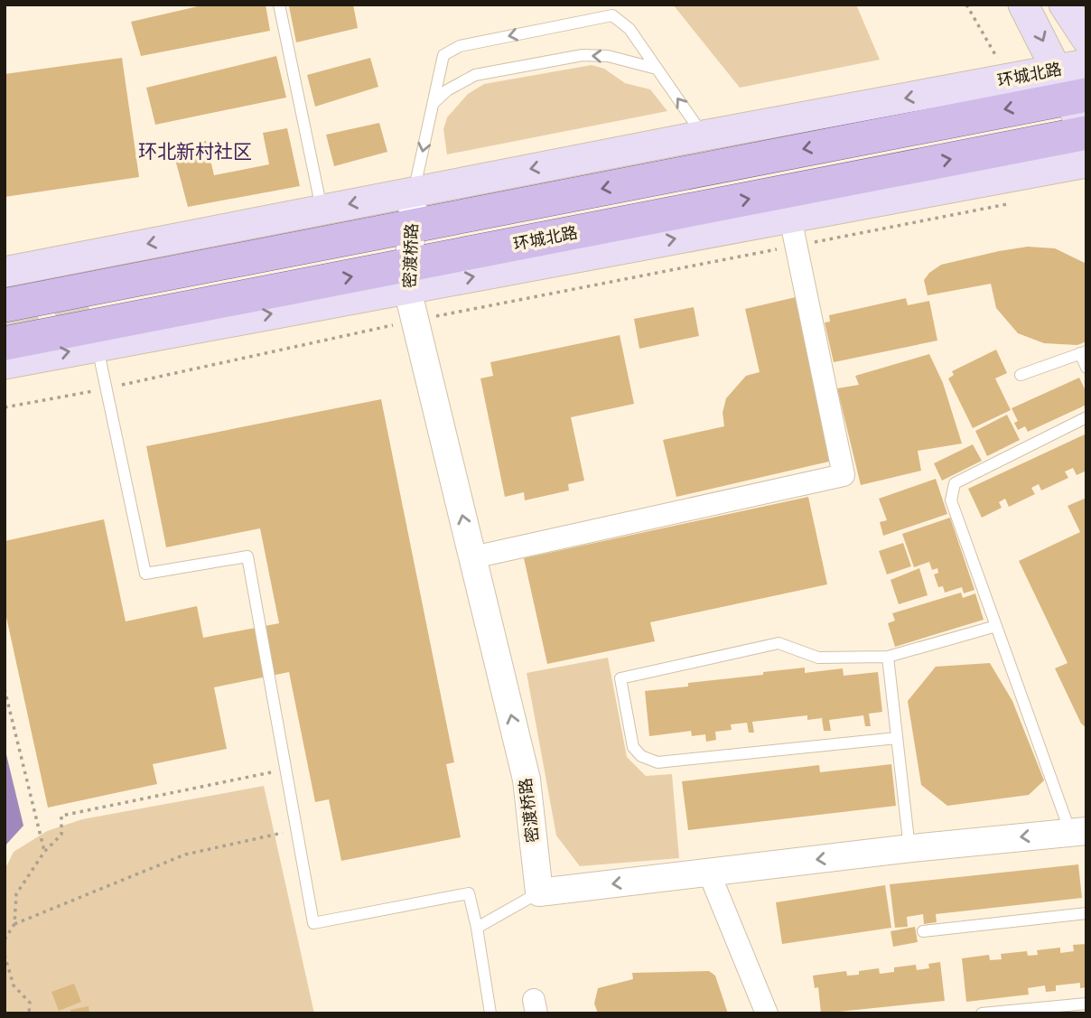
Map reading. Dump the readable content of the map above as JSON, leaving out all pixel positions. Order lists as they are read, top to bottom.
{
  "streets": {
    "main road": ["环城北路"],
    "street": ["密渡桥路"]
  },
  "crossings": [
    ["环城北路", "密渡桥路"]
  ],
  "one_way": ["密渡桥路"],
  "districts": ["环北新村社区"]
}
